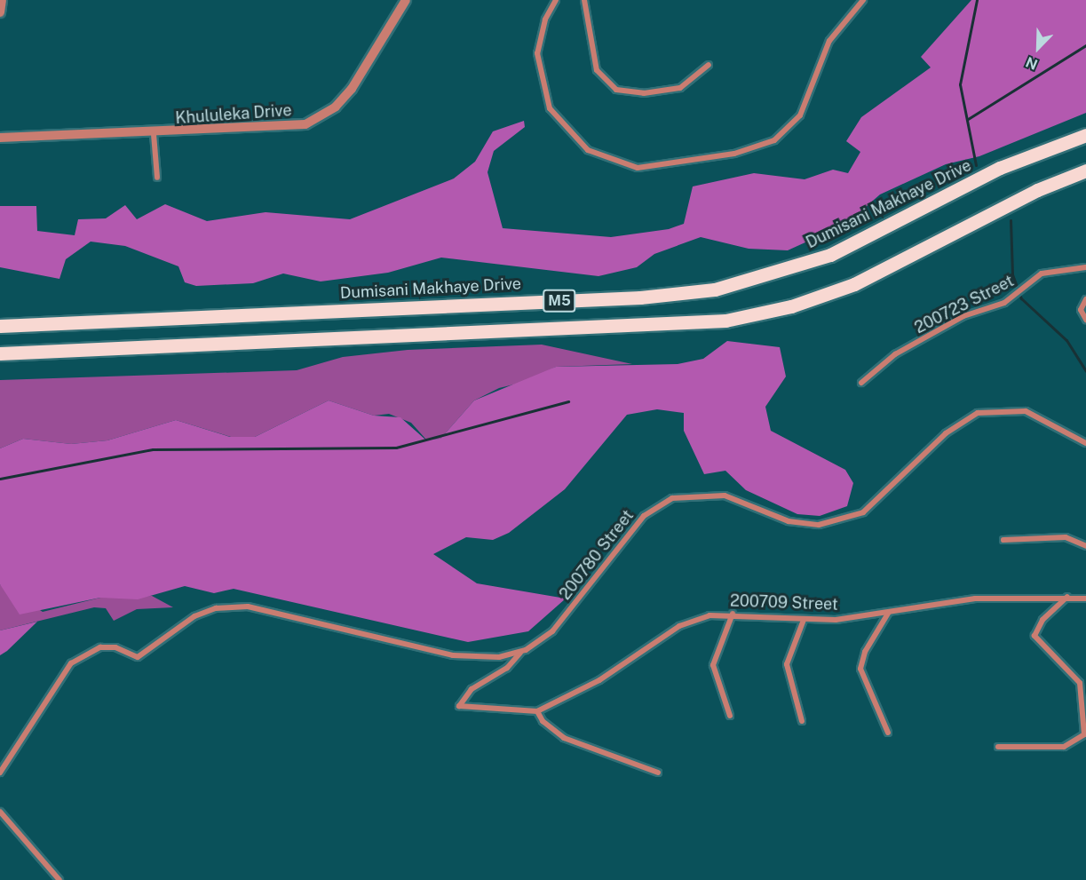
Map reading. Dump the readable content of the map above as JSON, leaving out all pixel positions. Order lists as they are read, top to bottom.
{
  "streets": {
    "main road": ["Dumisani Makhaye Drive", "M5"],
    "street": [
      "Khululeka Drive",
      "200723 Street",
      "200780 Street",
      "200709 Street"
    ]
  },
  "north": "bottom left"
}
